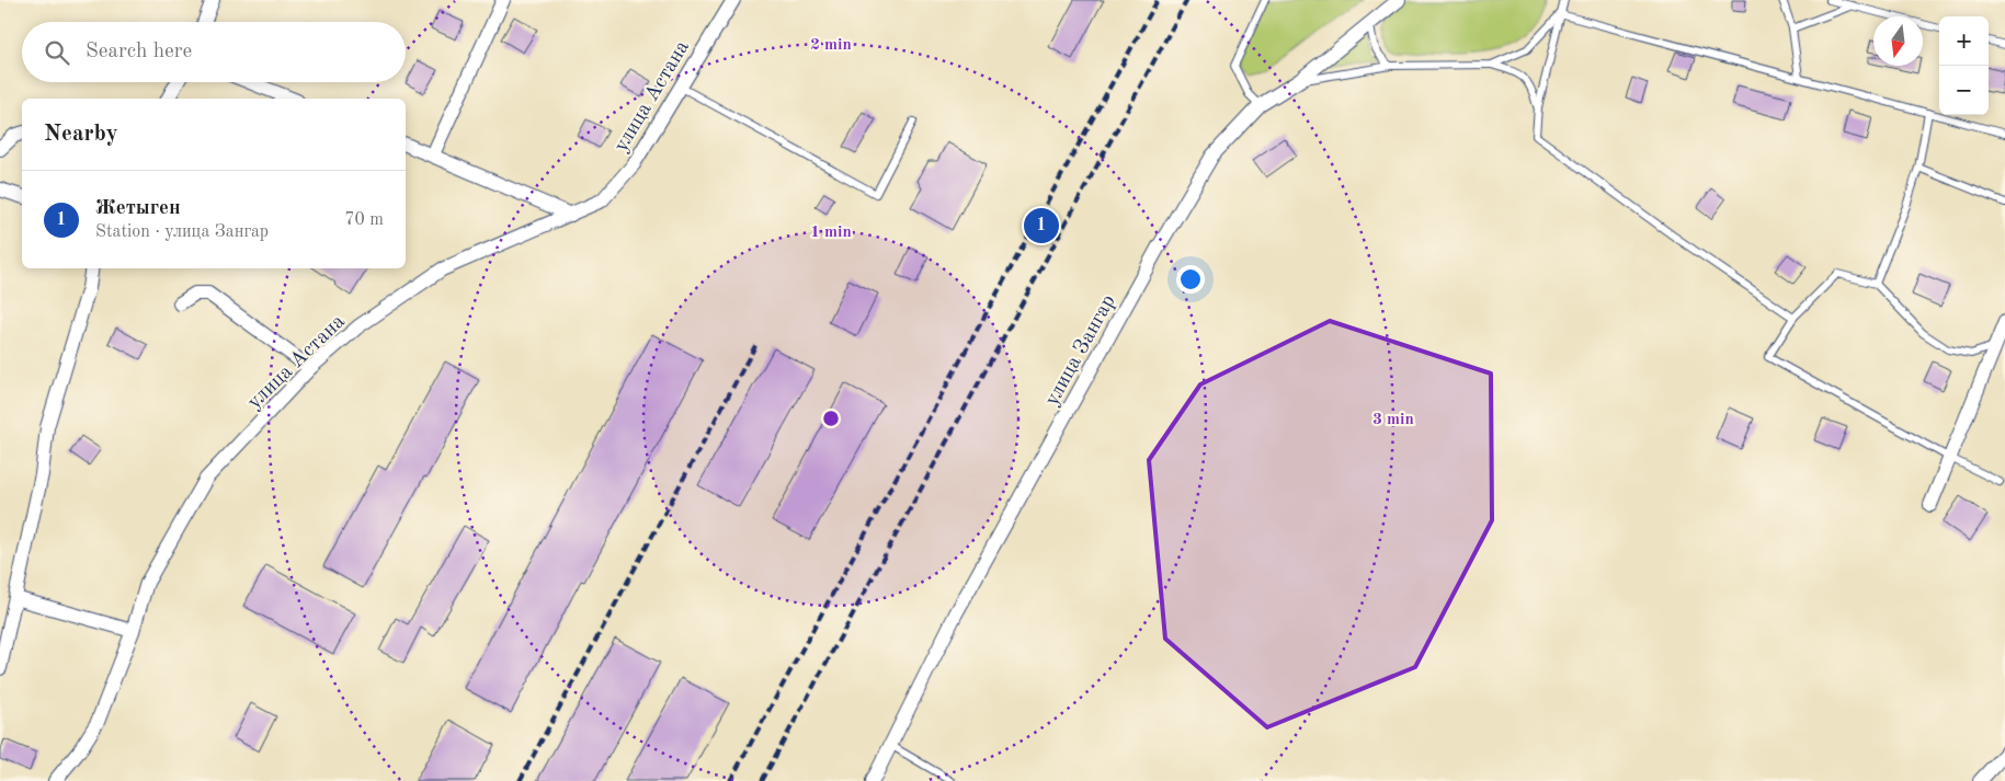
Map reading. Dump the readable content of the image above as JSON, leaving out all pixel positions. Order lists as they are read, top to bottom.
{
  "streets": {
    "street": ["улица Астана", "улица Зангар"]
  },
  "north": "bottom",
  "page": {
    "map_buttons": ["+", "−"],
    "search": "Search here",
    "heading": "Nearby",
    "list": [
      {
        "mark": "1",
        "name": "Жетыген",
        "note": "Station · улица Зангар",
        "value": "70 m"
      }
    ],
    "pins": "1"
  },
  "rings": ["2 min", "1 min", "3 min"]
}
